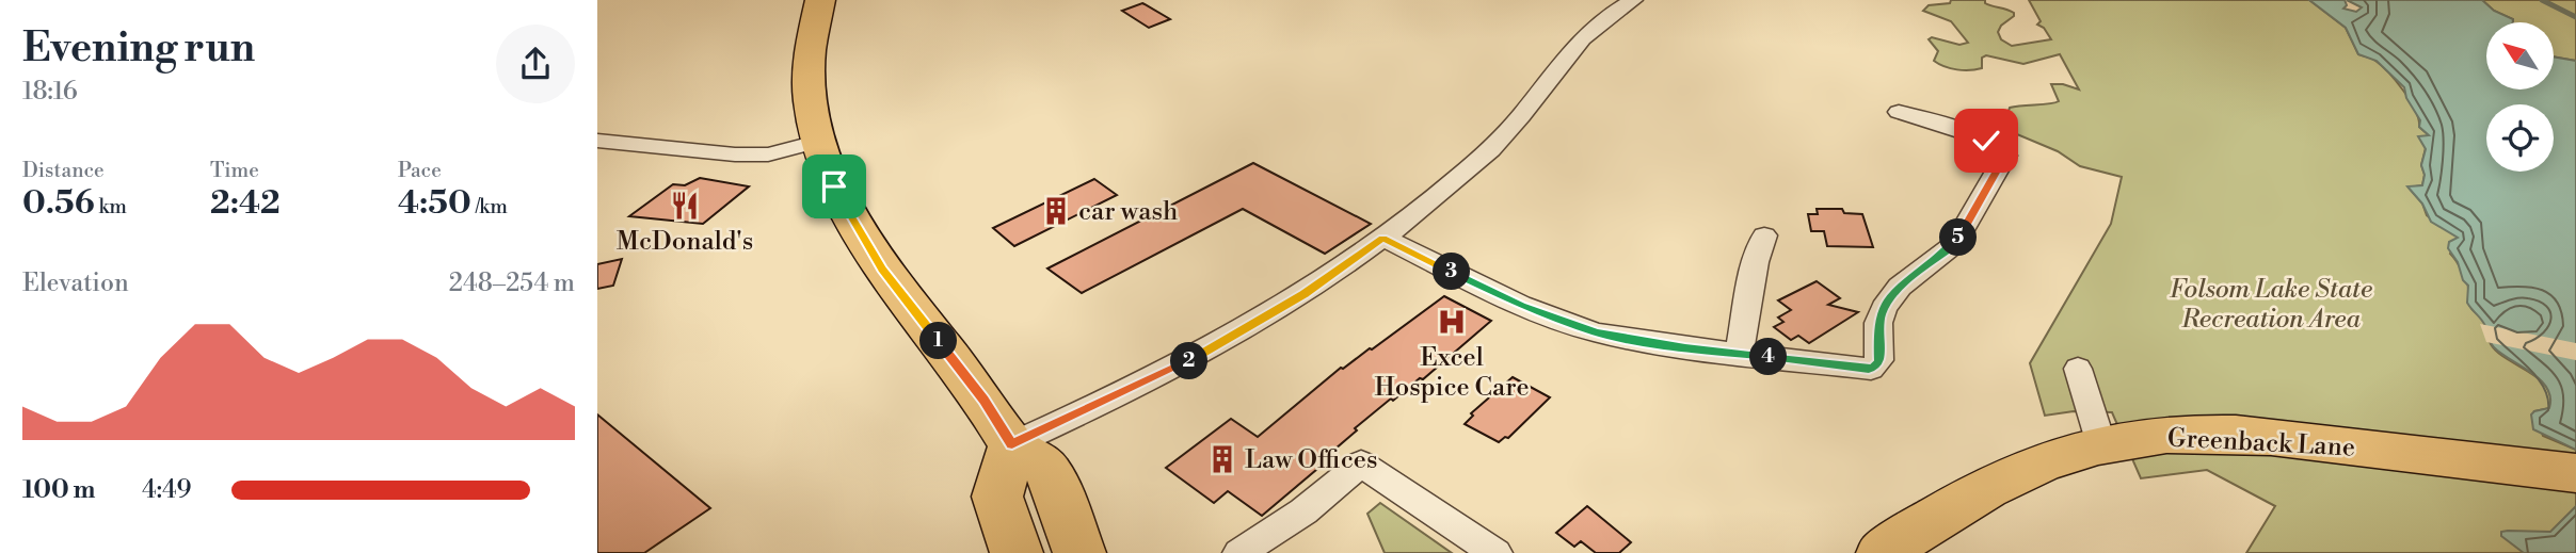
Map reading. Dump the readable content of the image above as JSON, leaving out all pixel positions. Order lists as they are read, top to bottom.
{
  "streets": {
    "main road": ["Greenback Lane"]
  },
  "parks": ["Folsom Lake State Recreation Area"],
  "places": {
    "restaurant": ["McDonald's"],
    "building": ["car wash", "Law Offices"],
    "hospital": ["Excel Hospice Care"]
  },
  "north": "top left",
  "page": {
    "heading": ["Evening run", "18:16"],
    "stats": [
      ["Distance", "0.56 km"],
      ["Time", "2:42"],
      ["Pace", "4:50 /km"]
    ],
    "pins": [
      "5",
      "3",
      "1",
      "4",
      "2"
    ],
    "chart": ["Elevation", "248–254 m"],
    "list": [
      {
        "name": "100 m",
        "note": "4:49"
      }
    ]
  }
}
